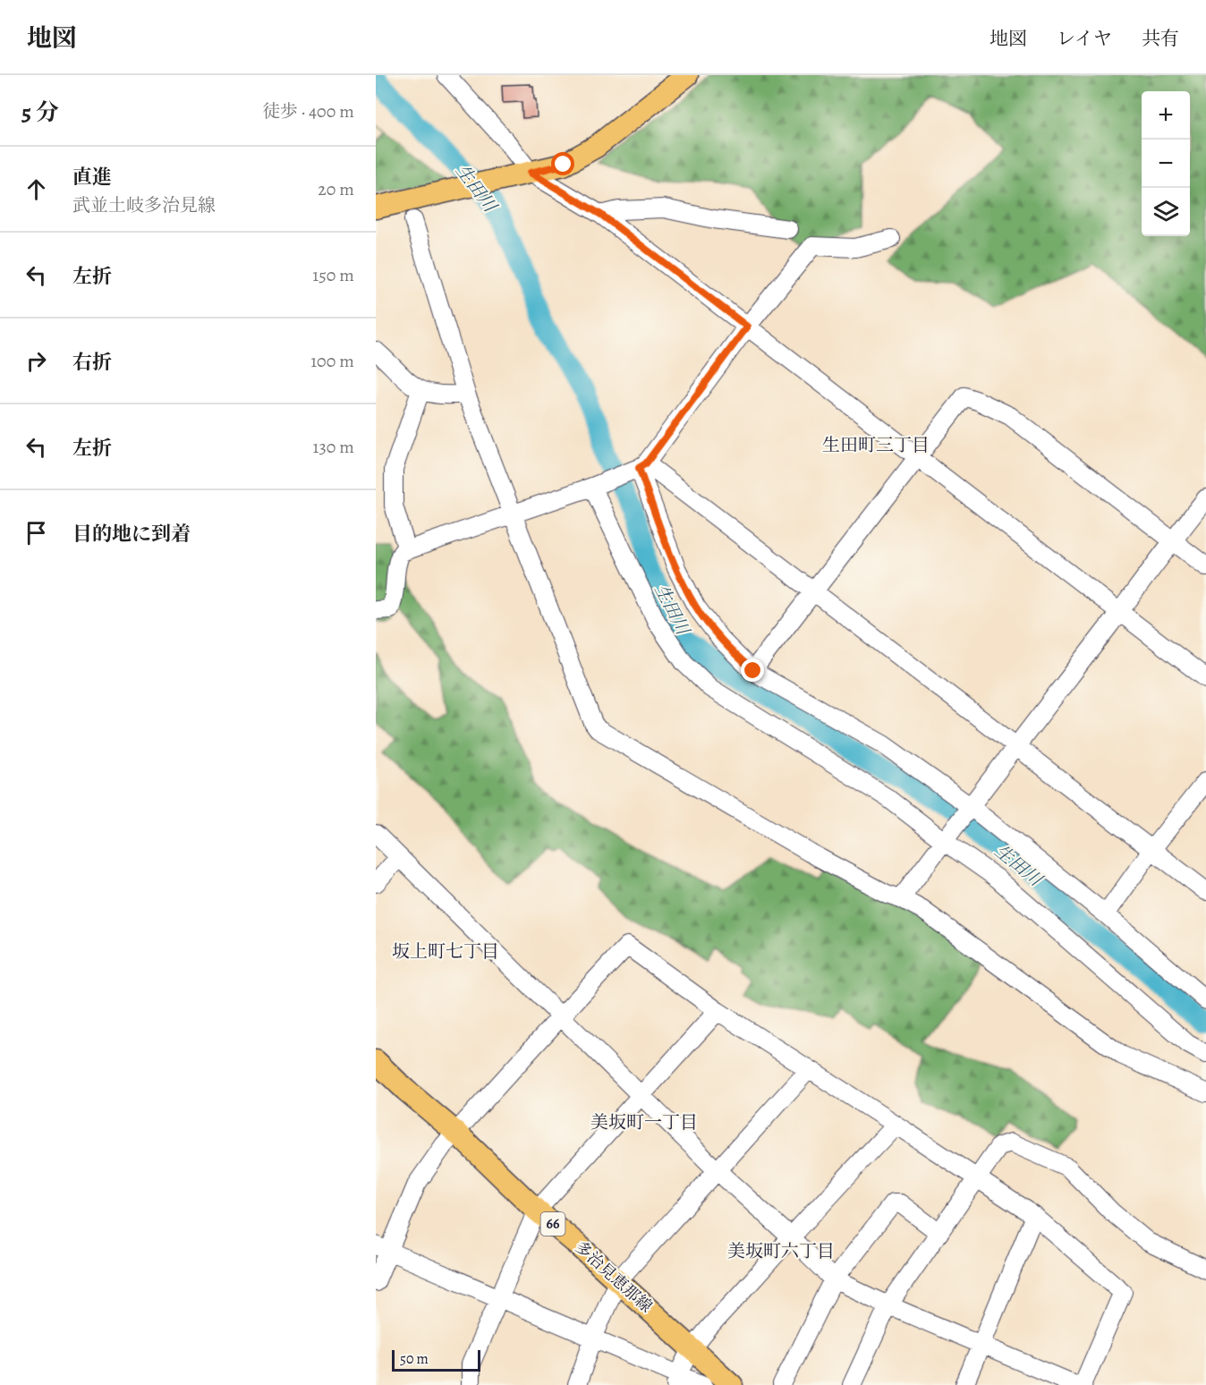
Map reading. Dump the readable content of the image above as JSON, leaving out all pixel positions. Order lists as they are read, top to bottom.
{
  "streets": {
    "main road": ["66", "多治見恵那線"]
  },
  "districts": [
    "生田町三丁目",
    "坂上町七丁目",
    "美坂町一丁目",
    "美坂町六丁目"
  ],
  "water": ["生田川"],
  "scale_bar": "50 m",
  "page": {
    "header": "地図",
    "nav": ["地図", "レイヤ", "共有"],
    "heading": ["5 分", "徒歩 · 400 m"],
    "map_buttons": ["+", "−"],
    "list": [
      ["直進", "武並土岐多治見線", "20 m"],
      ["左折", "150 m"],
      ["右折", "100 m"],
      ["左折", "130 m"],
      "目的地に到着"
    ],
    "scale": "50 m"
  }
}
